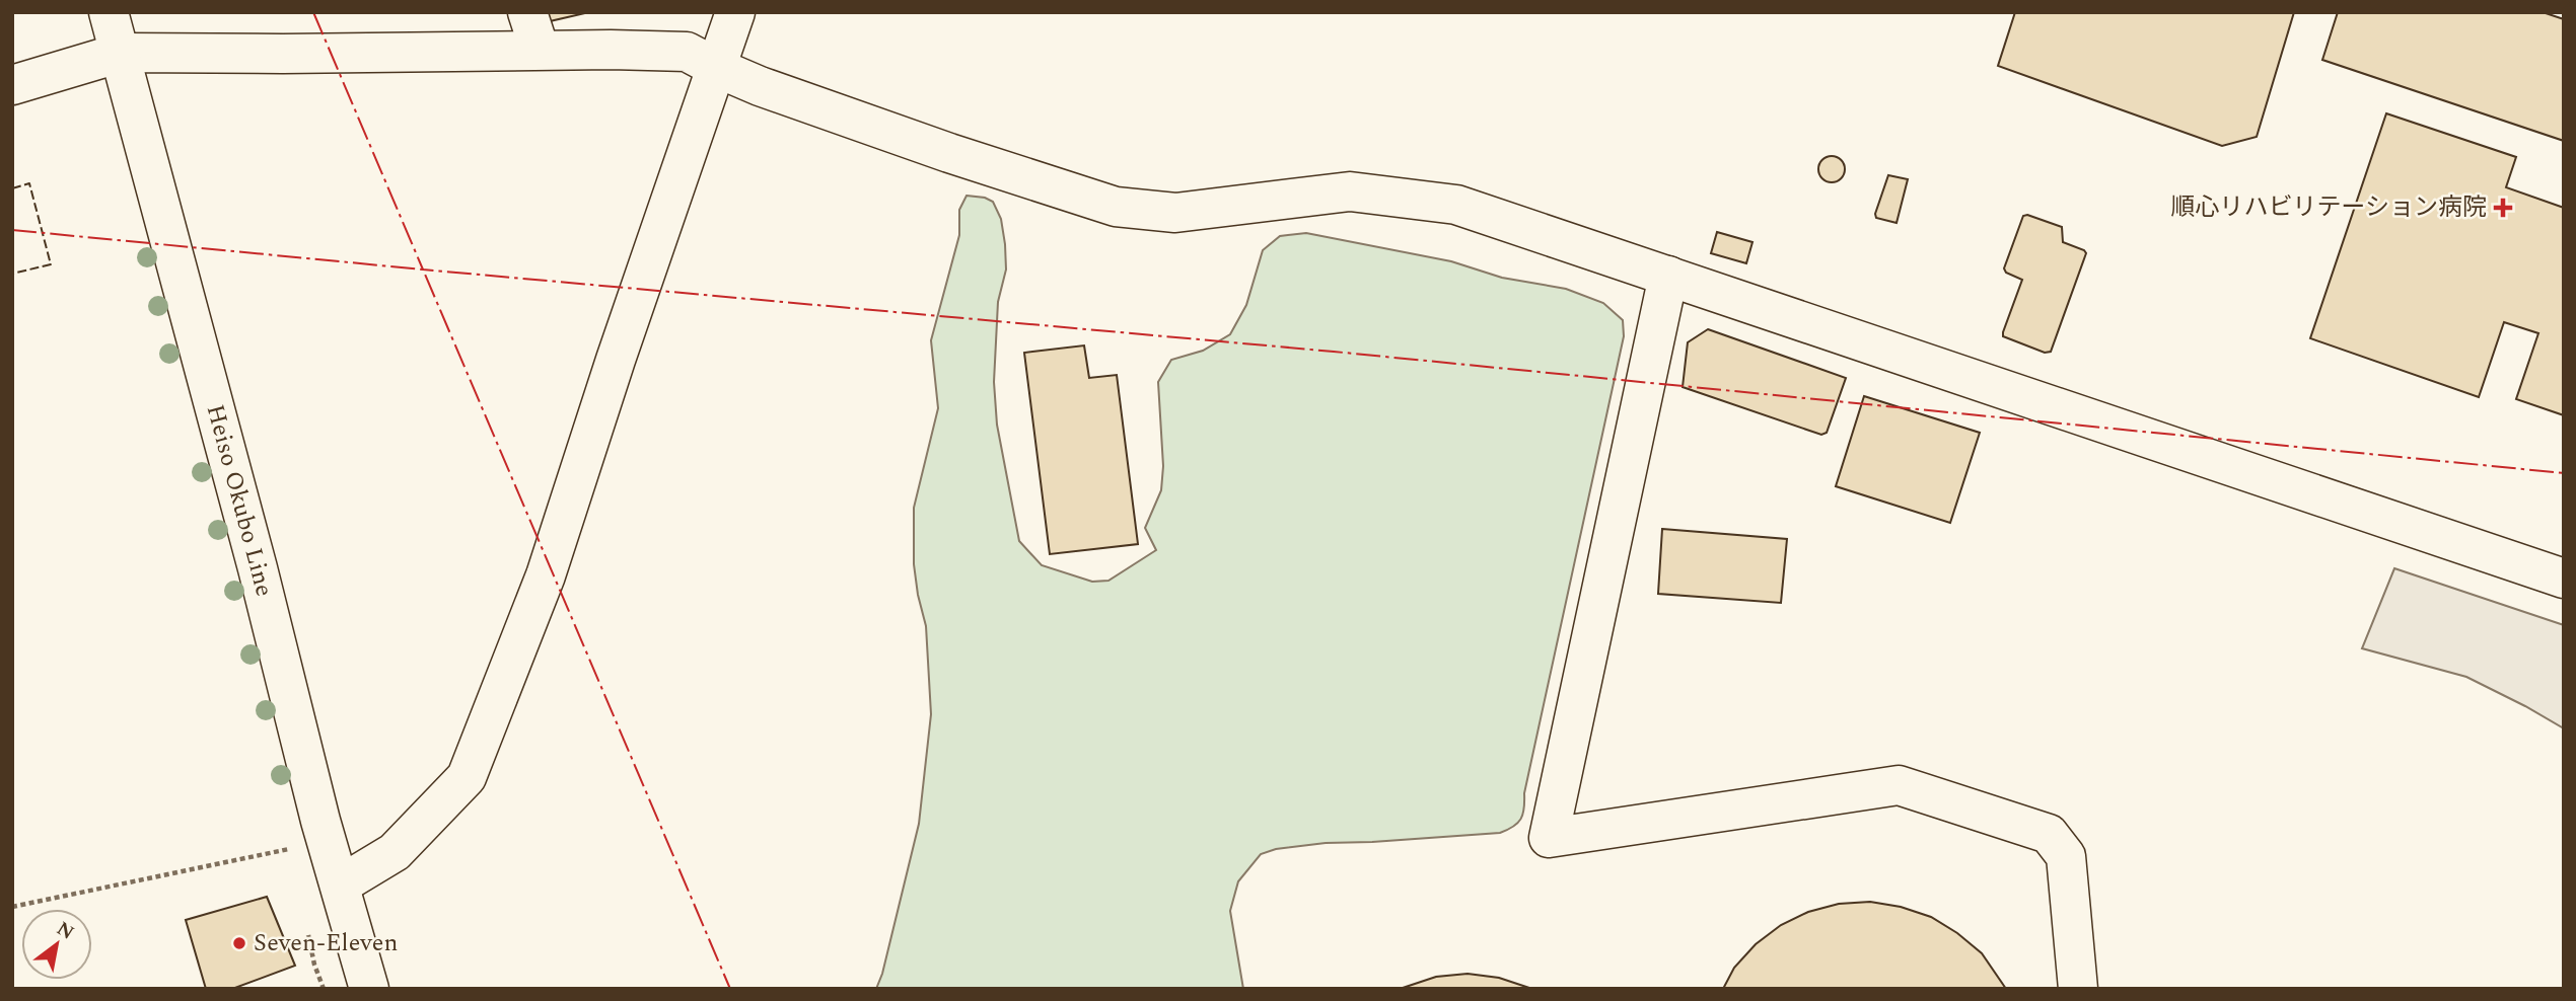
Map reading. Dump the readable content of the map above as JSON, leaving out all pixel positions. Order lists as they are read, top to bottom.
{
  "streets": {
    "street": ["Heiso Okubo Line"]
  },
  "places": {
    "health": ["順心リハビリテーション病院"],
    "other": ["Seven-Eleven"]
  },
  "north": "top right"
}
